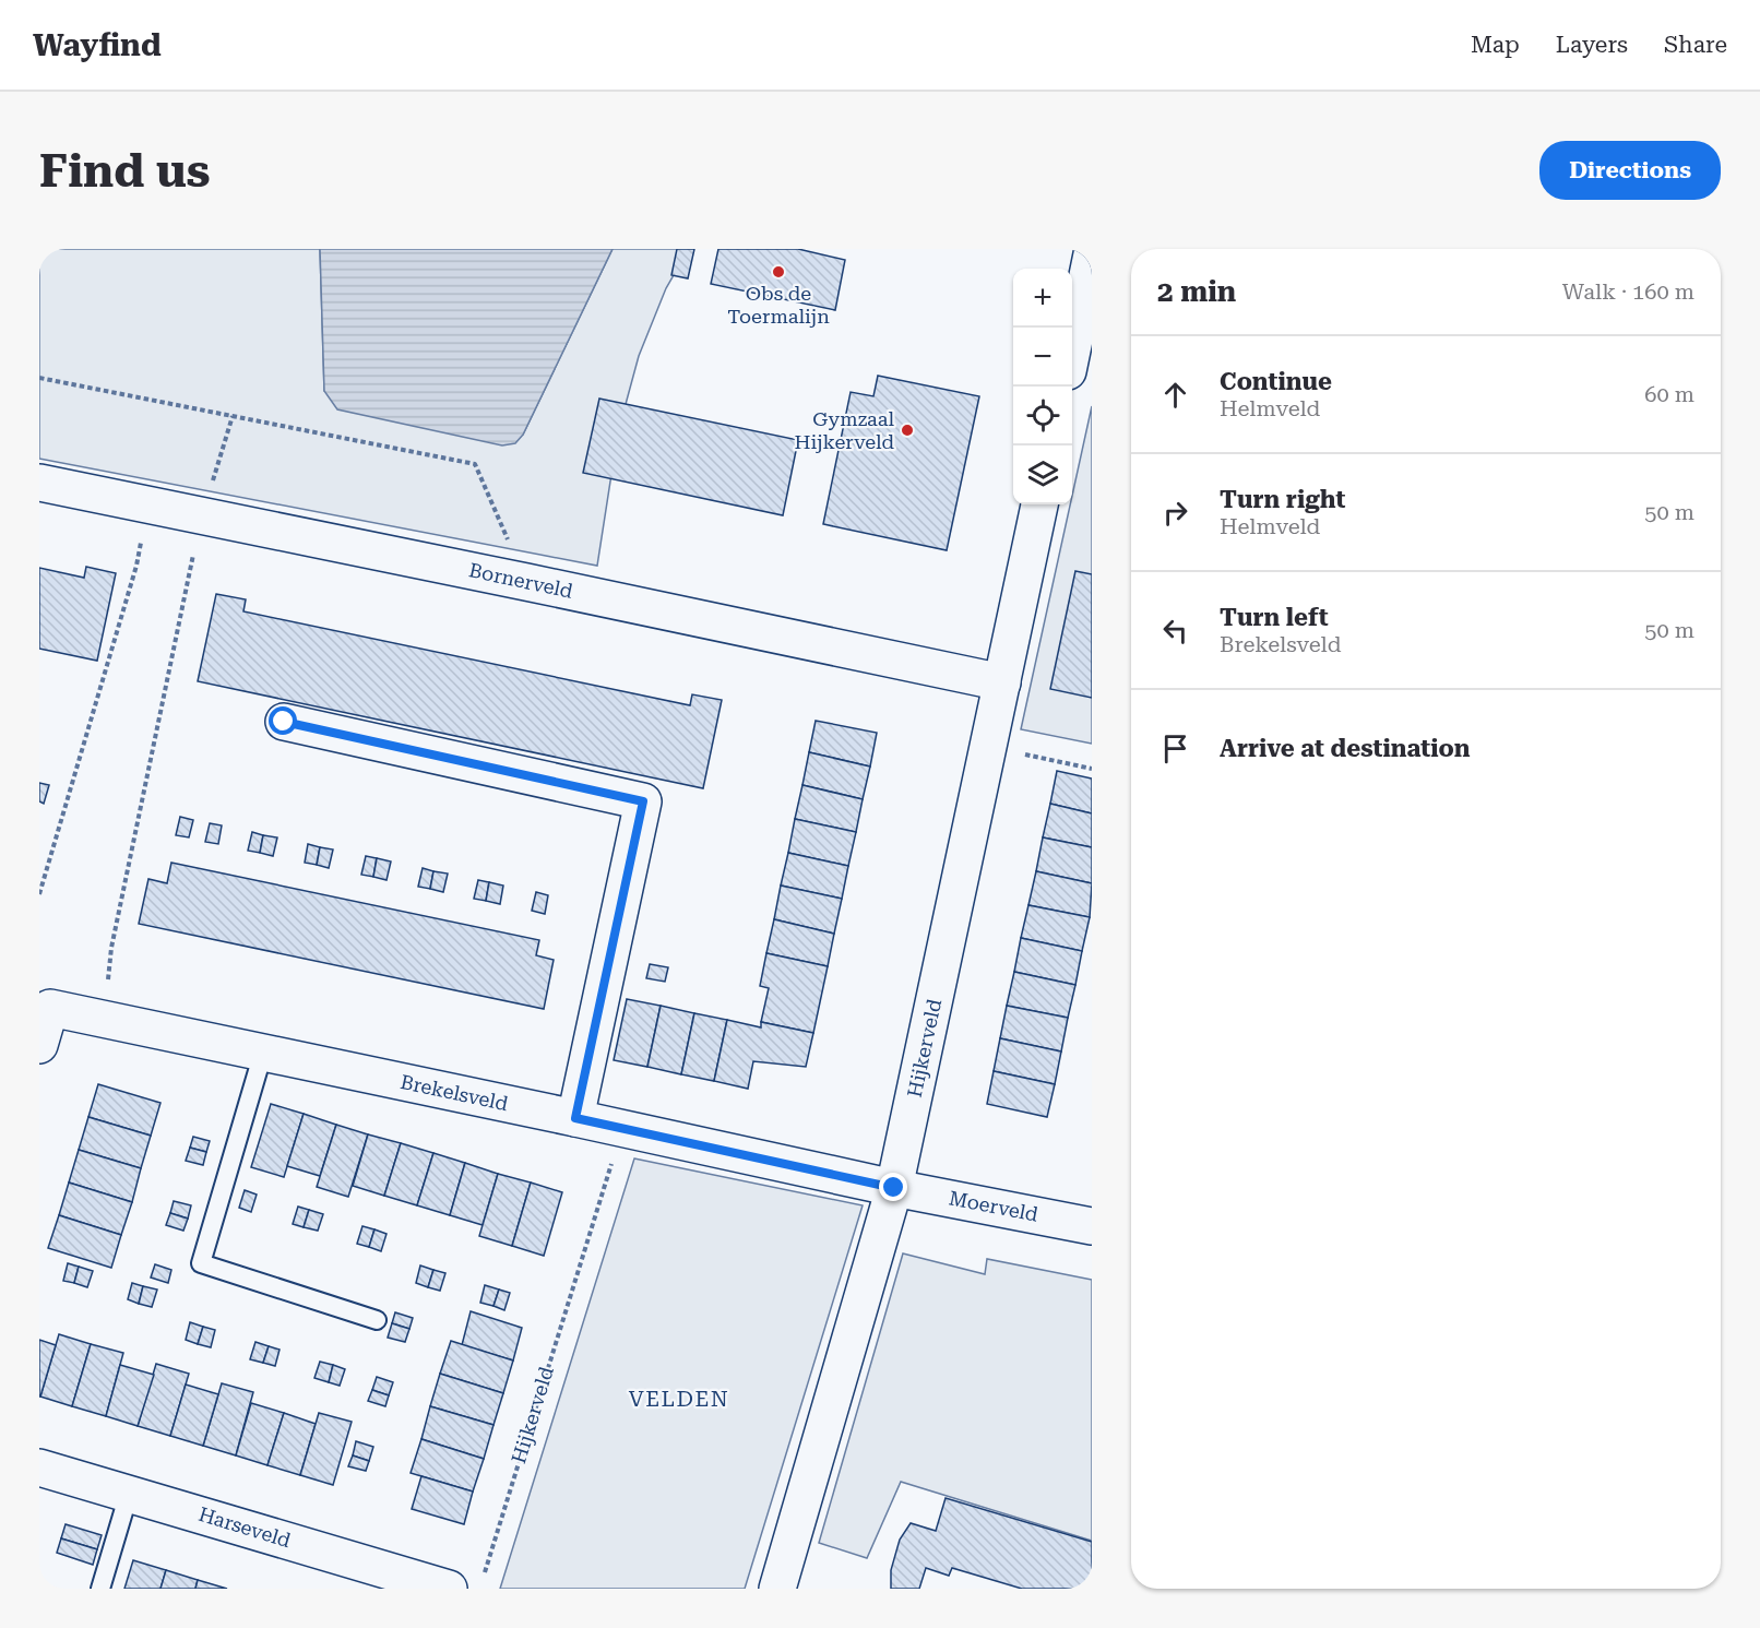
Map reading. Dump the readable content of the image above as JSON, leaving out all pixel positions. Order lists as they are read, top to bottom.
{
  "streets": {
    "street": [
      "Bornerveld",
      "Hijkerveld",
      "Brekelsveld",
      "Moerveld",
      "Harseveld"
    ]
  },
  "crossings": [
    ["Bornerveld", "Hijkerveld"],
    ["Hijkerveld", "Brekelsveld"],
    ["Hijkerveld", "Moerveld"],
    ["Brekelsveld", "Moerveld"]
  ],
  "districts": ["VELDEN"],
  "places": ["Obs de Toermalijn", "Gymzaal Hijkerveld"],
  "page": {
    "header": "Wayfind",
    "nav": ["Map", "Layers", "Share"],
    "buttons": "Directions",
    "title": "Find us",
    "heading": ["2 min", "Walk · 160 m"],
    "map_buttons": ["+", "−"],
    "list": [
      ["Continue", "Helmveld", "60 m"],
      ["Turn right", "Helmveld", "50 m"],
      ["Turn left", "Brekelsveld", "50 m"],
      "Arrive at destination"
    ]
  }
}
